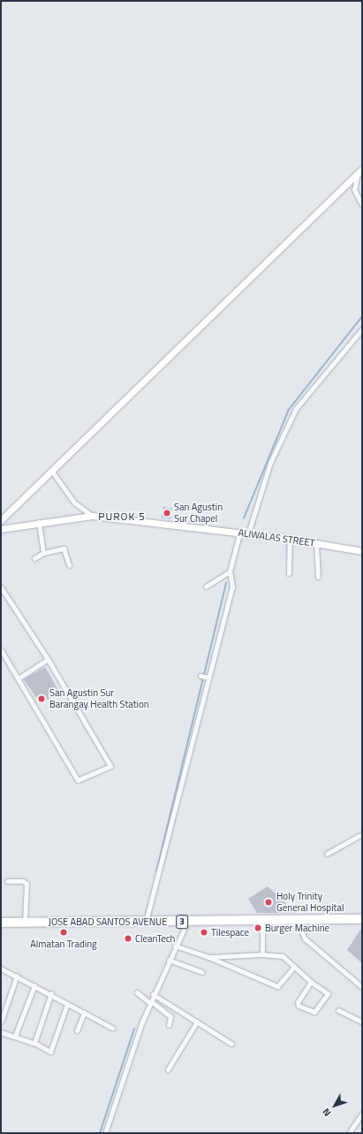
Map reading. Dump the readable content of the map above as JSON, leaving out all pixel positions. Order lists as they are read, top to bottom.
{
  "streets": {
    "highway": ["JOSE ABAD SANTOS AVENUE", "3"],
    "street": ["ALIWALAS STREET"]
  },
  "districts": ["PUROK 5"],
  "places": [
    "San Agustin Sur Chapel",
    "San Agustin Sur Barangay Health Station",
    "Holy Trinity General Hospital",
    "Burger Machine",
    "Almatan Trading",
    "Tilespace",
    "CleanTech"
  ],
  "north": "bottom left"
}
